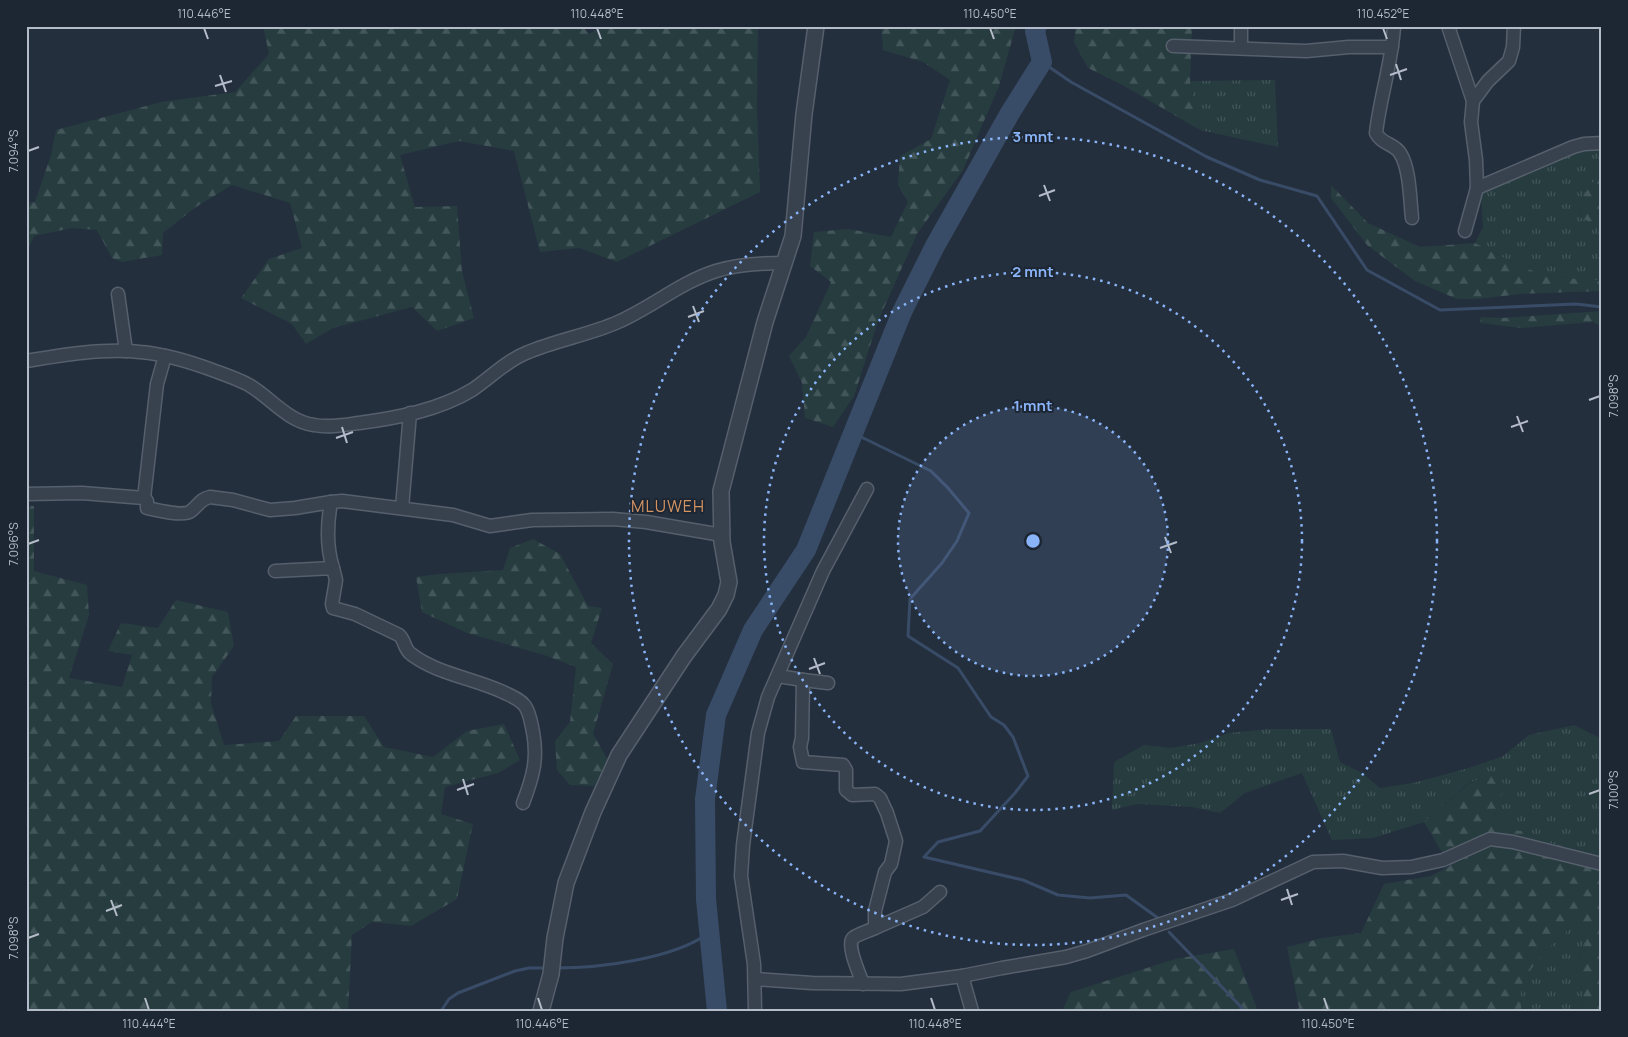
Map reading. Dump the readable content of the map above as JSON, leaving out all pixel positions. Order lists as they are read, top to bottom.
{
  "districts": ["MLUWEH"],
  "coordinates": [
    "110.446°E",
    "110.448°E",
    "110.450°E",
    "110.452°E",
    "7.094°S",
    "7.098°S",
    "7.096°S",
    "7.100°S",
    "110.444°E"
  ],
  "rings": ["3 mnt", "2 mnt", "1 mnt"]
}
